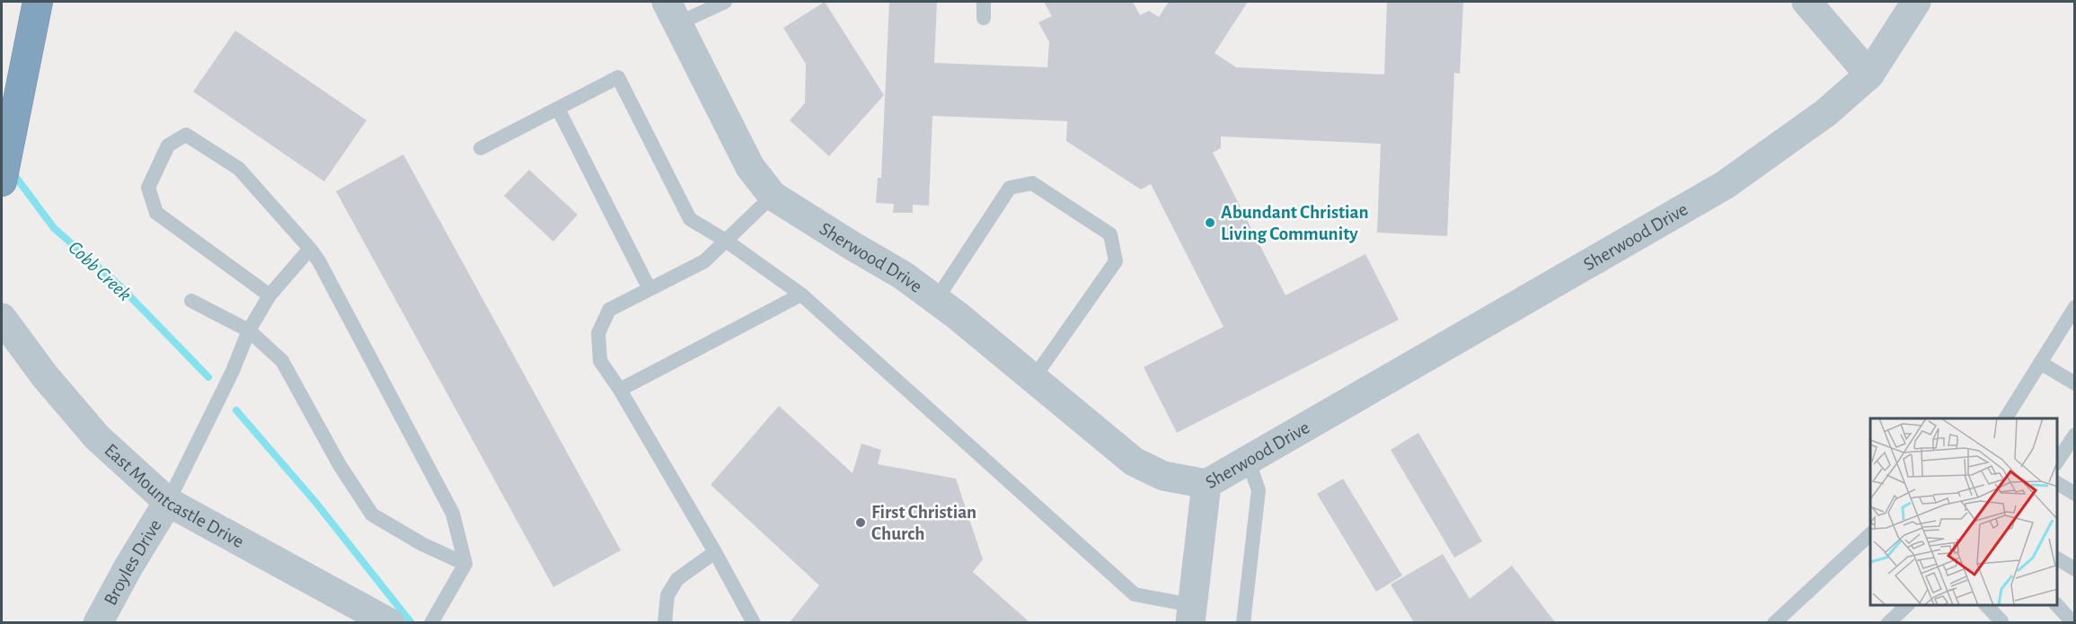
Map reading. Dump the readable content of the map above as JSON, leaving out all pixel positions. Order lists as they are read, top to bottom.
{
  "streets": {
    "street": ["Sherwood Drive", "East Mountcastle Drive", "Broyles Drive"]
  },
  "crossings": [
    ["East Mountcastle Drive", "Broyles Drive"]
  ],
  "water": ["Cobb Creek"],
  "places": ["Abundant Christian Living Community", "First Christian Church"]
}
